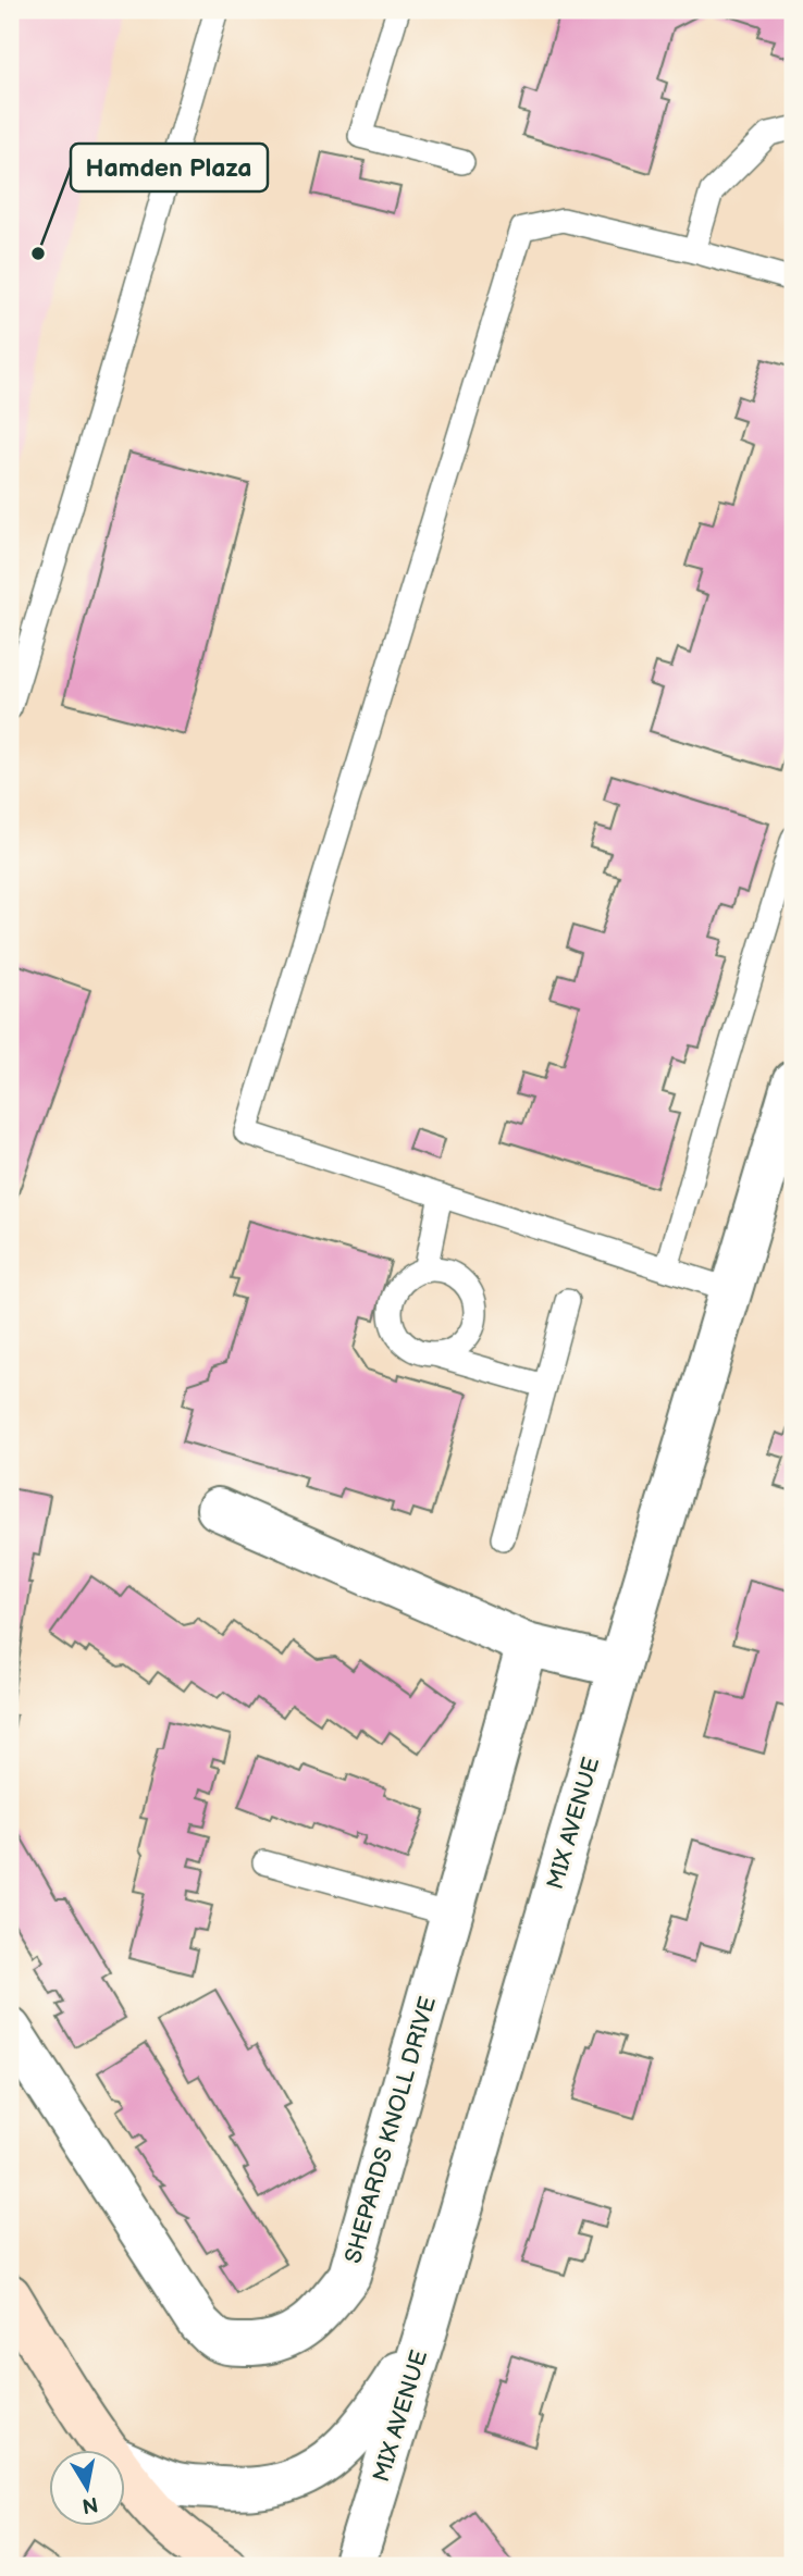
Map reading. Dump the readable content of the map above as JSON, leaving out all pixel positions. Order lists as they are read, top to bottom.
{
  "streets": {
    "street": ["MIX AVENUE", "SHEPARDS KNOLL DRIVE"]
  },
  "places": ["Hamden Plaza"],
  "north": "bottom"
}
